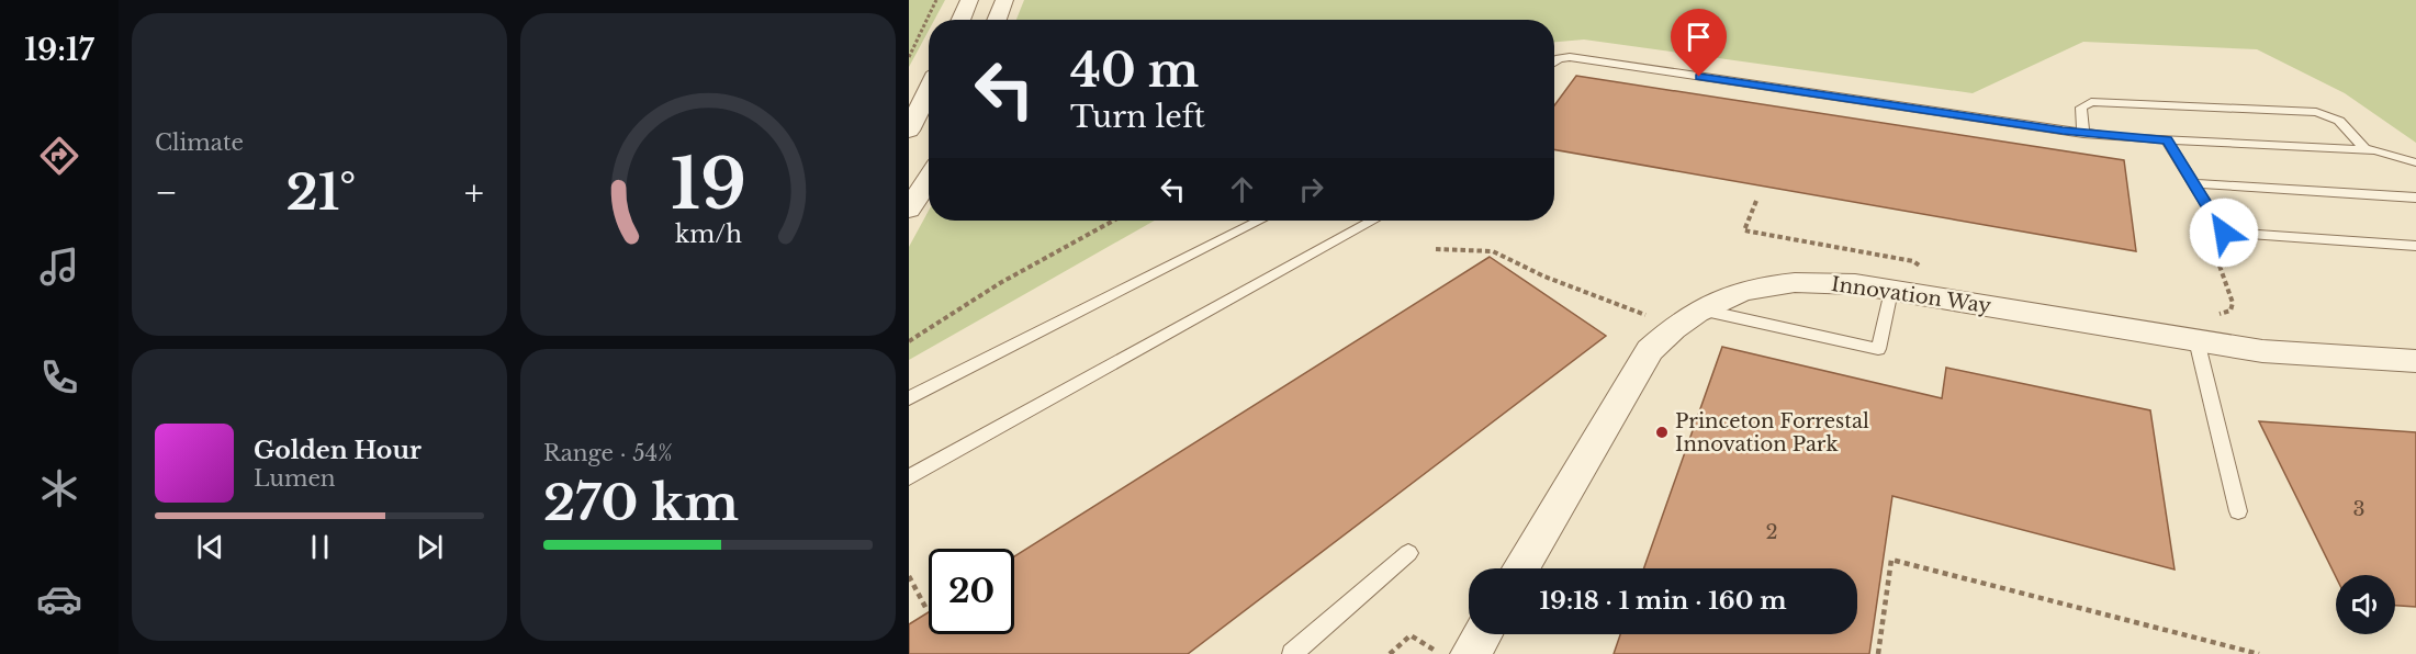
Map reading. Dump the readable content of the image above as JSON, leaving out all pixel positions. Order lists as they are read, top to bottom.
{
  "streets": {
    "street": ["Innovation Way"]
  },
  "places": ["Princeton Forrestal Innovation Park"],
  "house_numbers": ["3", "2"],
  "page": {
    "tabs": "19:17",
    "tile": [
      "Climate",
      ["Range · 54%", "270 km"]
    ],
    "turn": ["40 m", "Turn left"],
    "heat": ["−", "21°", "+"],
    "song": ["Golden Hour", "Lumen"],
    "limit": "20",
    "trip": "19:18 · 1 min · 160 m",
    "gauge": ["19", "km/h"]
  }
}
